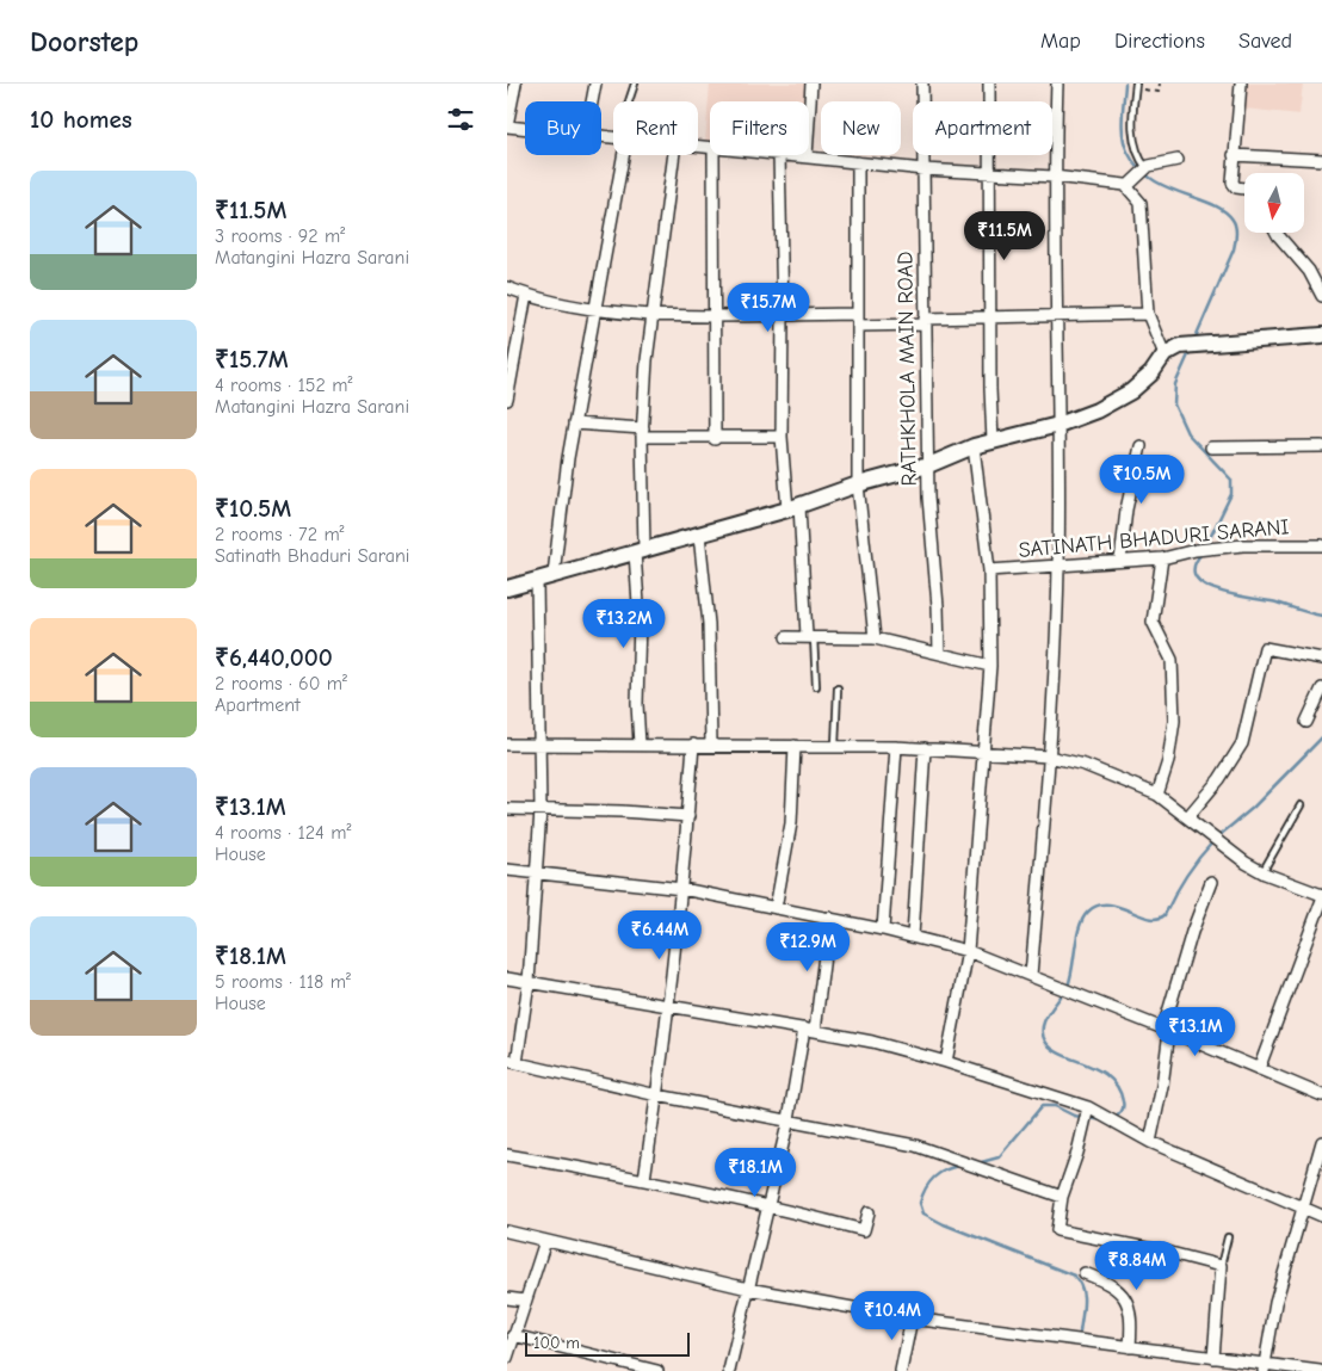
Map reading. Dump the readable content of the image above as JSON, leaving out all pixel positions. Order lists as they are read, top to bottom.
{
  "streets": {
    "street": ["RATHKHOLA MAIN ROAD", "SATINATH BHADURI SARANI"]
  },
  "scale_bar": "100 m",
  "north": "bottom",
  "page": {
    "header": "Doorstep",
    "nav": ["Map", "Directions", "Saved"],
    "heading": "10 homes",
    "chip": [
      "Buy",
      "Rent",
      "Filters",
      "New",
      "Apartment"
    ],
    "list": [
      {
        "name": "₹11.5M",
        "note": "3 rooms · 92 m² · Matangini Hazra Sarani"
      },
      {
        "name": "₹15.7M",
        "note": "4 rooms · 152 m² · Matangini Hazra Sarani"
      },
      {
        "name": "₹10.5M",
        "note": "2 rooms · 72 m² · Satinath Bhaduri Sarani"
      },
      {
        "name": "₹6,440,000",
        "note": "2 rooms · 60 m² · Apartment"
      },
      {
        "name": "₹13.1M",
        "note": "4 rooms · 124 m² · House"
      },
      {
        "name": "₹18.1M",
        "note": "5 rooms · 118 m² · House"
      }
    ],
    "price": [
      "₹11.5M",
      "₹15.7M",
      "₹10.5M",
      "₹13.2M",
      "₹6.44M",
      "₹12.9M",
      "₹13.1M",
      "₹18.1M",
      "₹8.84M",
      "₹10.4M"
    ],
    "scale": "100 m"
  }
}
